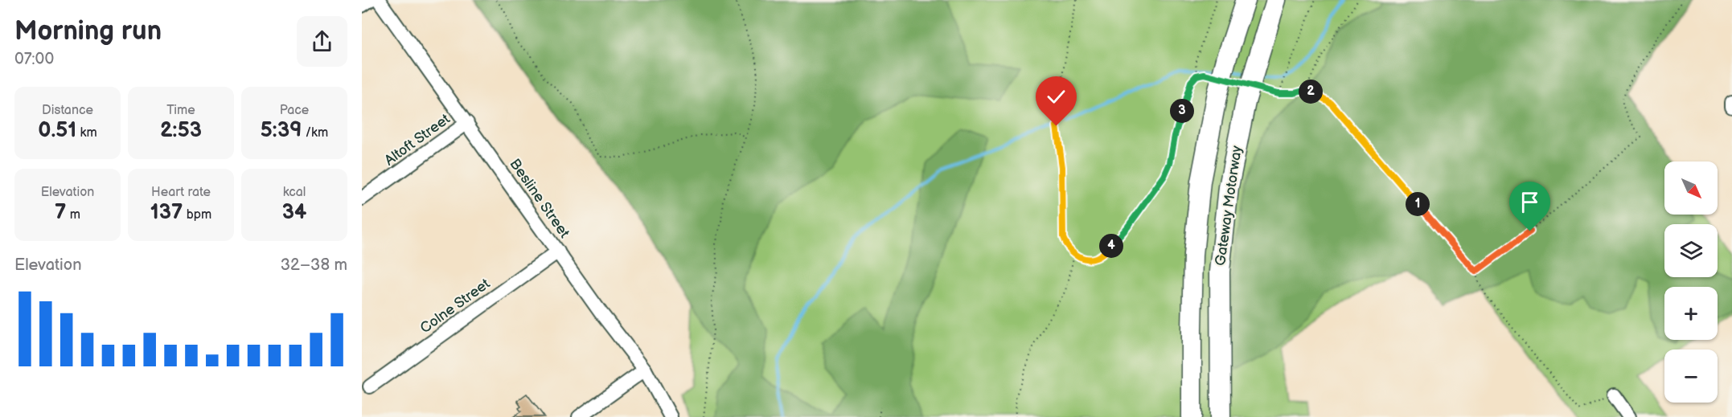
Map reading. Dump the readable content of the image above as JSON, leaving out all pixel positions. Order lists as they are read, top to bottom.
{
  "streets": {
    "highway": ["Gateway Motorway"],
    "street": ["Altoft Street", "Besline Street", "Colne Street"]
  },
  "crossings": [
    ["Altoft Street", "Besline Street"],
    ["Besline Street", "Colne Street"]
  ],
  "north": "bottom right",
  "page": {
    "heading": ["Morning run", "07:00"],
    "pins": [
      "2",
      "3",
      "1",
      "4"
    ],
    "stats": [
      ["Distance", "0.51 km"],
      ["Time", "2:53"],
      ["Pace", "5:39 /km"],
      ["Elevation", "7 m"],
      ["Heart rate", "137 bpm"],
      ["kcal", "34"]
    ],
    "map_buttons": ["+", "−"],
    "chart": ["Elevation", "32–38 m"]
  }
}
